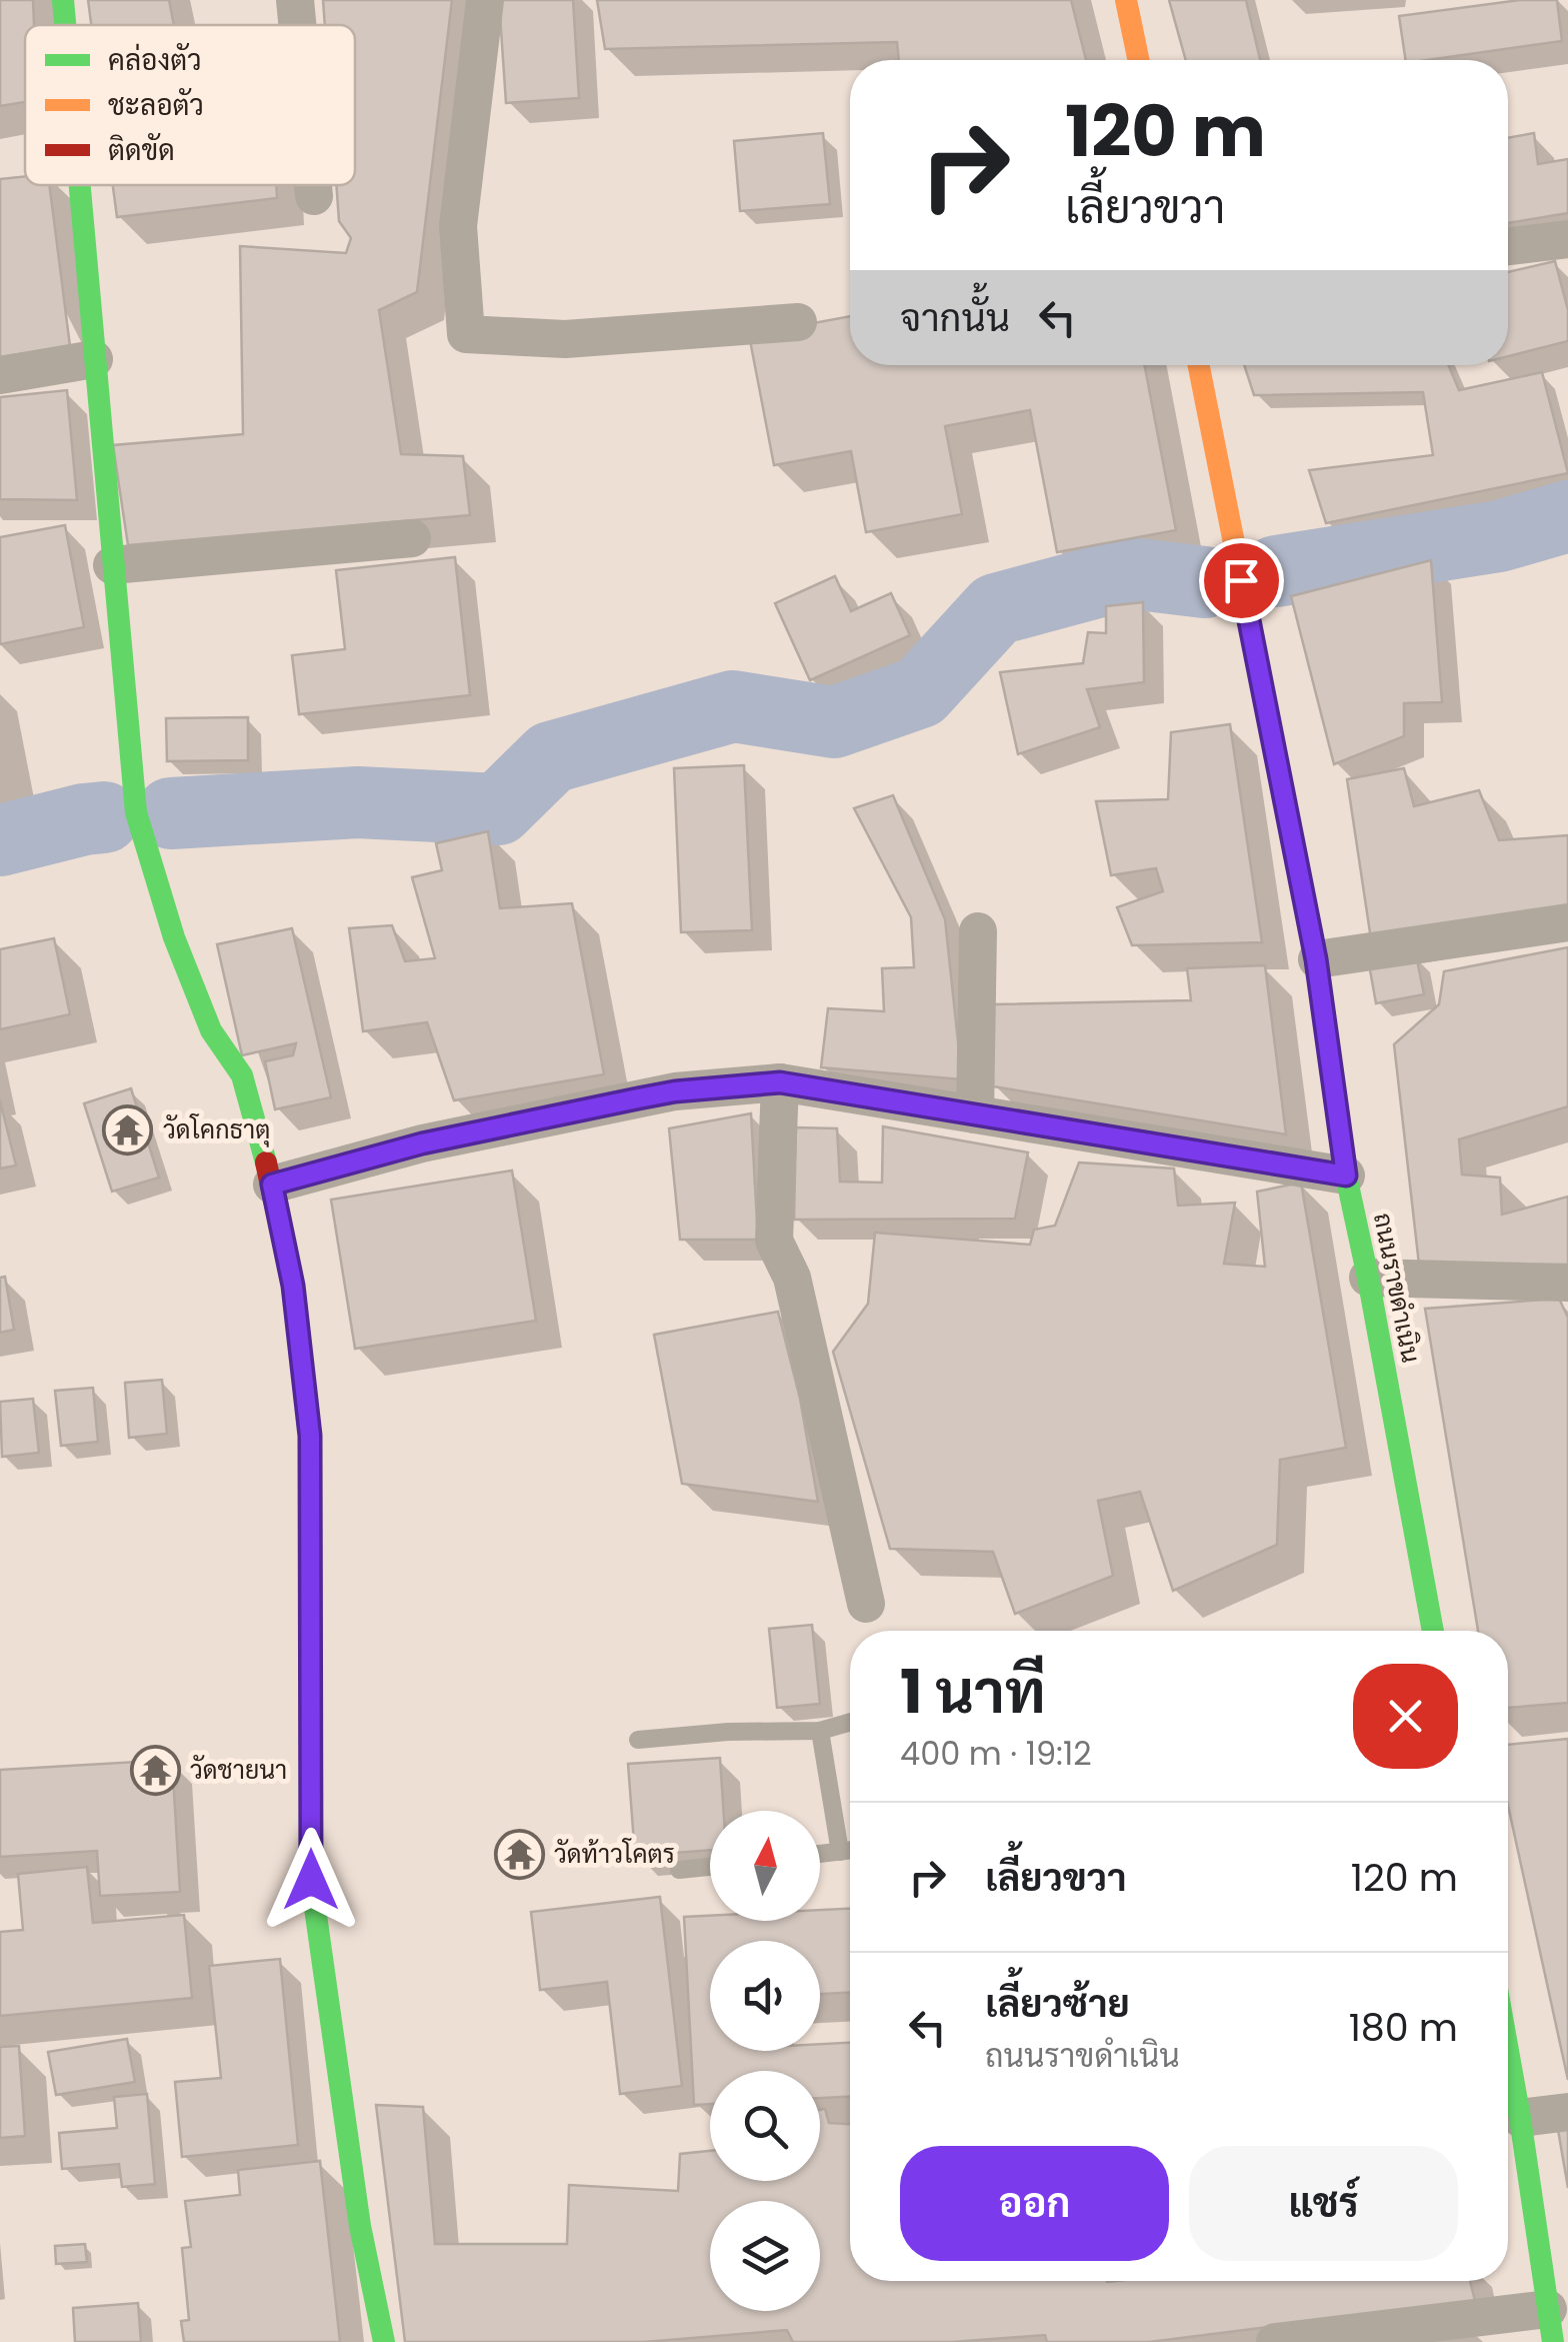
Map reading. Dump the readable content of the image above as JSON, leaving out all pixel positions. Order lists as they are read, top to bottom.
{
  "streets": {
    "street": ["ถนนราขดำเนิน"]
  },
  "places": {
    "temple": ["วัดโคกธาตุ", "วัดชายนา", "วัดท้าวโคตร"]
  },
  "legend": ["คล่องตัว", "ชะลอตัว", "ติดขัด"],
  "north": "top",
  "page": {
    "turn": ["120 m", "เลี้ยวขวา"],
    "then": "จากนั้น",
    "heading": ["1 นาที", "400 m · 19:12"],
    "list": [
      {
        "name": "เลี้ยวขวา",
        "value": "120 m"
      },
      {
        "name": "เลี้ยวซ้าย",
        "note": "ถนนราขดำเนิน",
        "value": "180 m"
      }
    ],
    "buttons": ["ออก", "แชร์"]
  }
}
